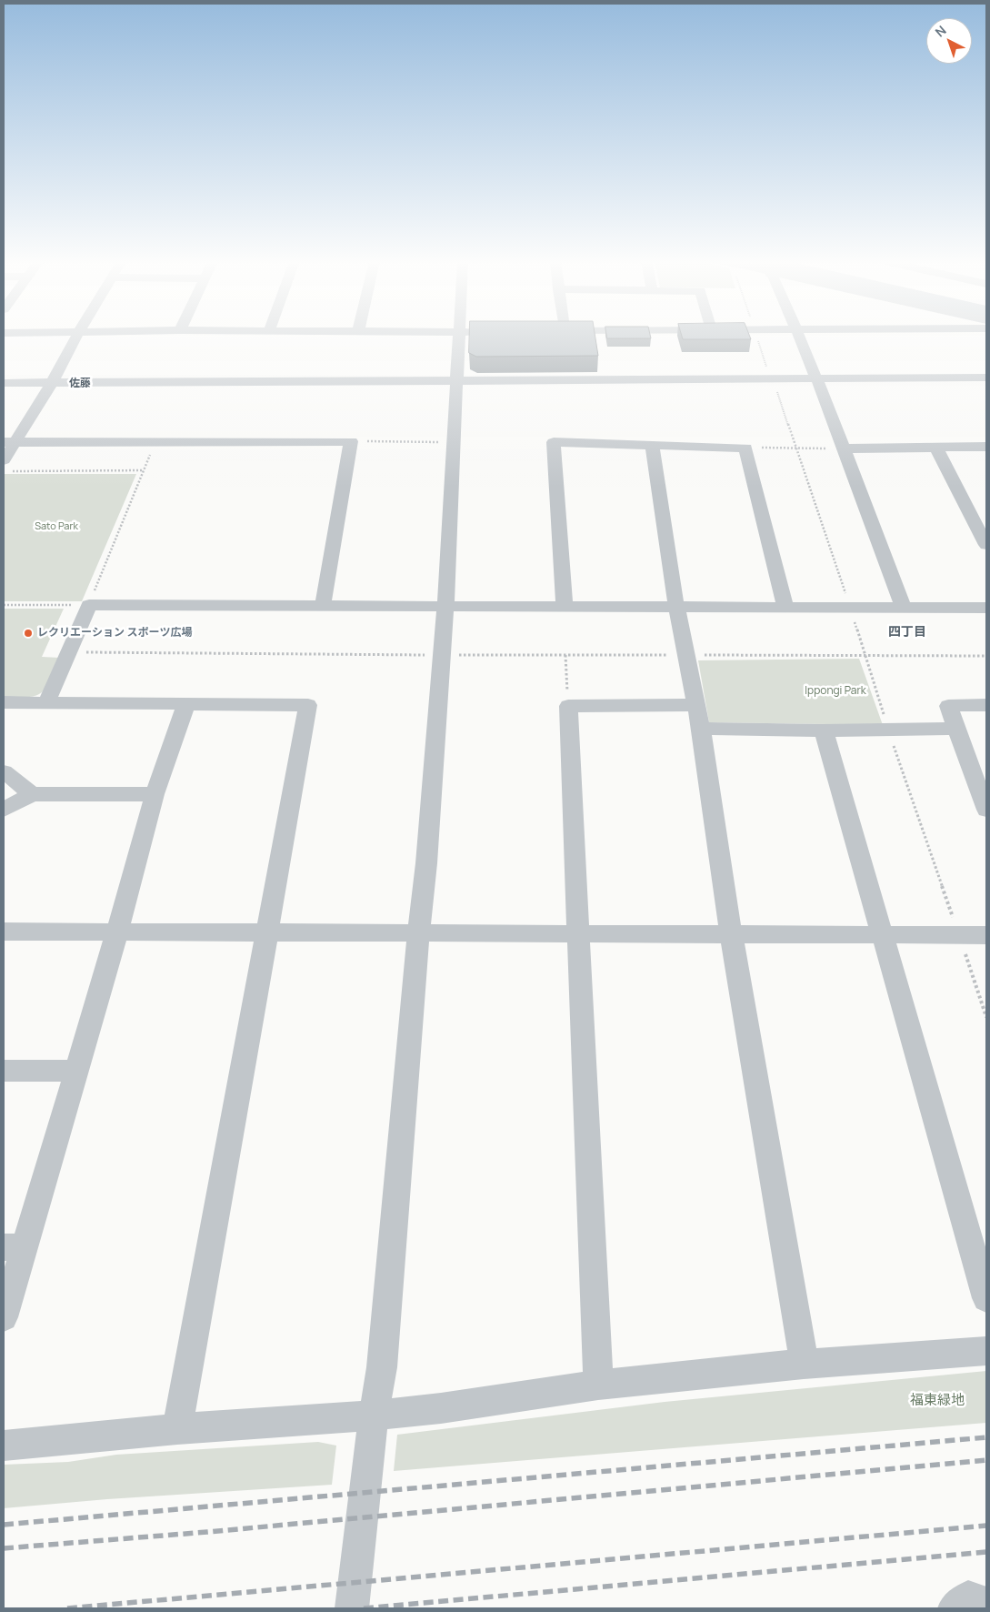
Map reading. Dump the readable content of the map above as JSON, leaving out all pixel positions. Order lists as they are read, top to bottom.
{
  "districts": ["佐藤", "四丁目"],
  "parks": ["Sato Park", "Ippongi Park", "福東緑地"],
  "places": ["レクリエーション スポーツ広場"],
  "north": "top left"
}
